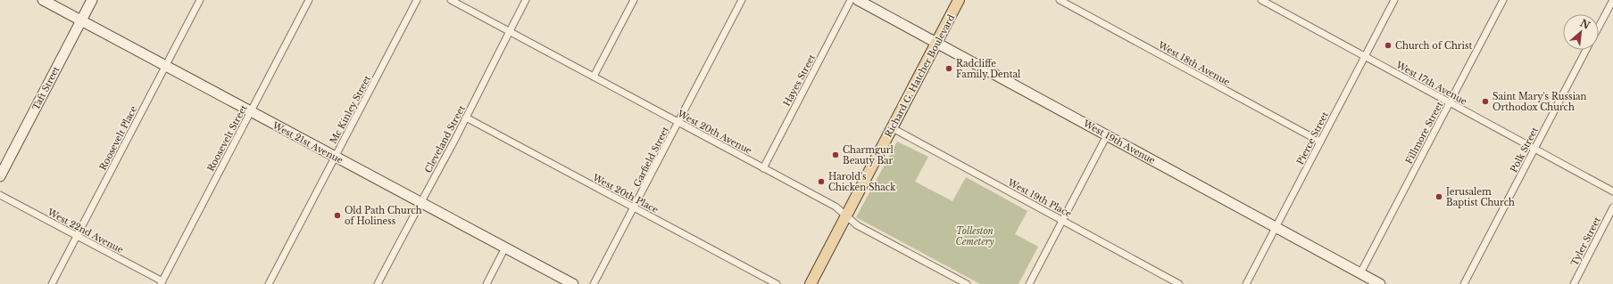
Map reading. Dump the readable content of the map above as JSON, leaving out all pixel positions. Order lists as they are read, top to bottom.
{
  "streets": {
    "main road": ["Richard G. Hatcher Boulevard"],
    "street": [
      "West 18th Avenue",
      "Hayes Street",
      "West 17th Avenue",
      "Taft Street",
      "Mc Kinley Street",
      "West 20th Avenue",
      "Fillmore Street",
      "Roosevelt Place",
      "Roosevelt Street",
      "Pierce Street",
      "Cleveland Street",
      "West 19th Avenue",
      "West 21st Avenue",
      "Polk Street",
      "Garfield Street",
      "West 20th Place",
      "West 19th Place",
      "West 22nd Avenue",
      "Tyler Street"
    ]
  },
  "crossings": [
    ["West 18th Avenue", "Pierce Street"],
    ["Richard G. Hatcher Boulevard", "West 20th Avenue"],
    ["Richard G. Hatcher Boulevard", "West 19th Avenue"],
    ["Richard G. Hatcher Boulevard", "West 19th Place"],
    ["Hayes Street", "West 20th Avenue"],
    ["West 17th Avenue", "Fillmore Street"],
    ["West 17th Avenue", "Pierce Street"],
    ["West 17th Avenue", "Polk Street"],
    ["Taft Street", "West 21st Avenue"],
    ["Mc Kinley Street", "West 21st Avenue"],
    ["West 20th Avenue", "Cleveland Street"],
    ["West 20th Avenue", "Garfield Street"],
    ["Fillmore Street", "West 19th Avenue"],
    ["Roosevelt Place", "West 21st Avenue"],
    ["Roosevelt Place", "West 22nd Avenue"],
    ["Roosevelt Street", "West 21st Avenue"],
    ["Roosevelt Street", "West 22nd Avenue"],
    ["Pierce Street", "West 19th Avenue"],
    ["Cleveland Street", "West 21st Avenue"],
    ["Cleveland Street", "West 20th Place"],
    ["Garfield Street", "West 20th Place"]
  ],
  "parks": ["Tolleston Cemetery"],
  "places": [
    "Church of Christ",
    "Radcliffe Family Dental",
    "Saint Mary's Russian Orthodox Church",
    "Charmgurl Beauty Bar",
    "Harold's Chicken Shack",
    "Jerusalem Baptist Church",
    "Old Path Church of Holiness"
  ],
  "north": "top right"
}
